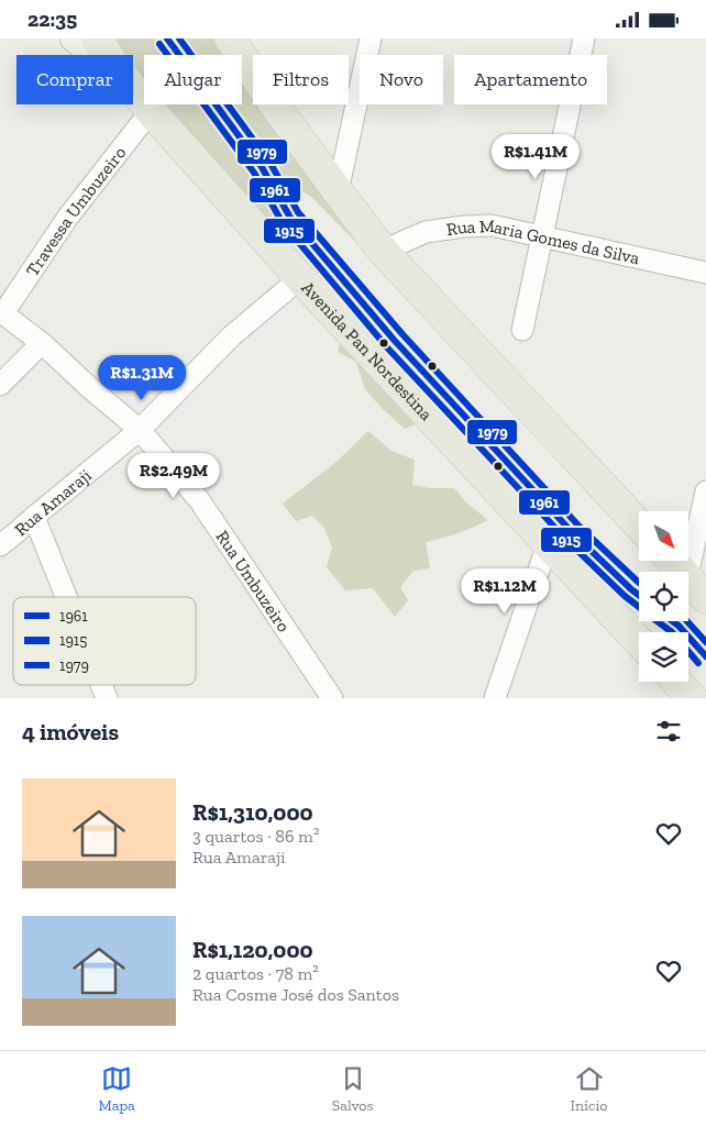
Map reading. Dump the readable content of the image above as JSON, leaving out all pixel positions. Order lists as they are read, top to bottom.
{
  "streets": {
    "highway": ["Avenida Pan Nordestina"],
    "street": [
      "Travessa Umbuzeiro",
      "Rua Maria Gomes da Silva",
      "Rua Amaraji",
      "Rua Umbuzeiro"
    ]
  },
  "crossings": [
    ["Travessa Umbuzeiro", "Avenida Pan Nordestina"],
    ["Travessa Umbuzeiro", "Rua Umbuzeiro"],
    ["Avenida Pan Nordestina", "Rua Amaraji"],
    ["Rua Amaraji", "Rua Umbuzeiro"]
  ],
  "lines": ["transit line 1961", "transit line 1979", "transit line 1915"],
  "legend": ["1961", "1915", "1979"],
  "north": "bottom right",
  "page": {
    "status": "22:35",
    "chip": [
      "Comprar",
      "Alugar",
      "Filtros",
      "Novo",
      "Apartamento"
    ],
    "price": [
      "R$1.41M",
      "R$1.31M",
      "R$2.49M",
      "R$1.12M"
    ],
    "heading": "4 imóveis",
    "list": [
      {
        "name": "R$1,310,000",
        "note": "3 quartos · 86 m² · Rua Amaraji"
      },
      {
        "name": "R$1,120,000",
        "note": "2 quartos · 78 m² · Rua Cosme José dos Santos"
      }
    ],
    "tabs": ["Mapa", "Salvos", "Início"]
  }
}
